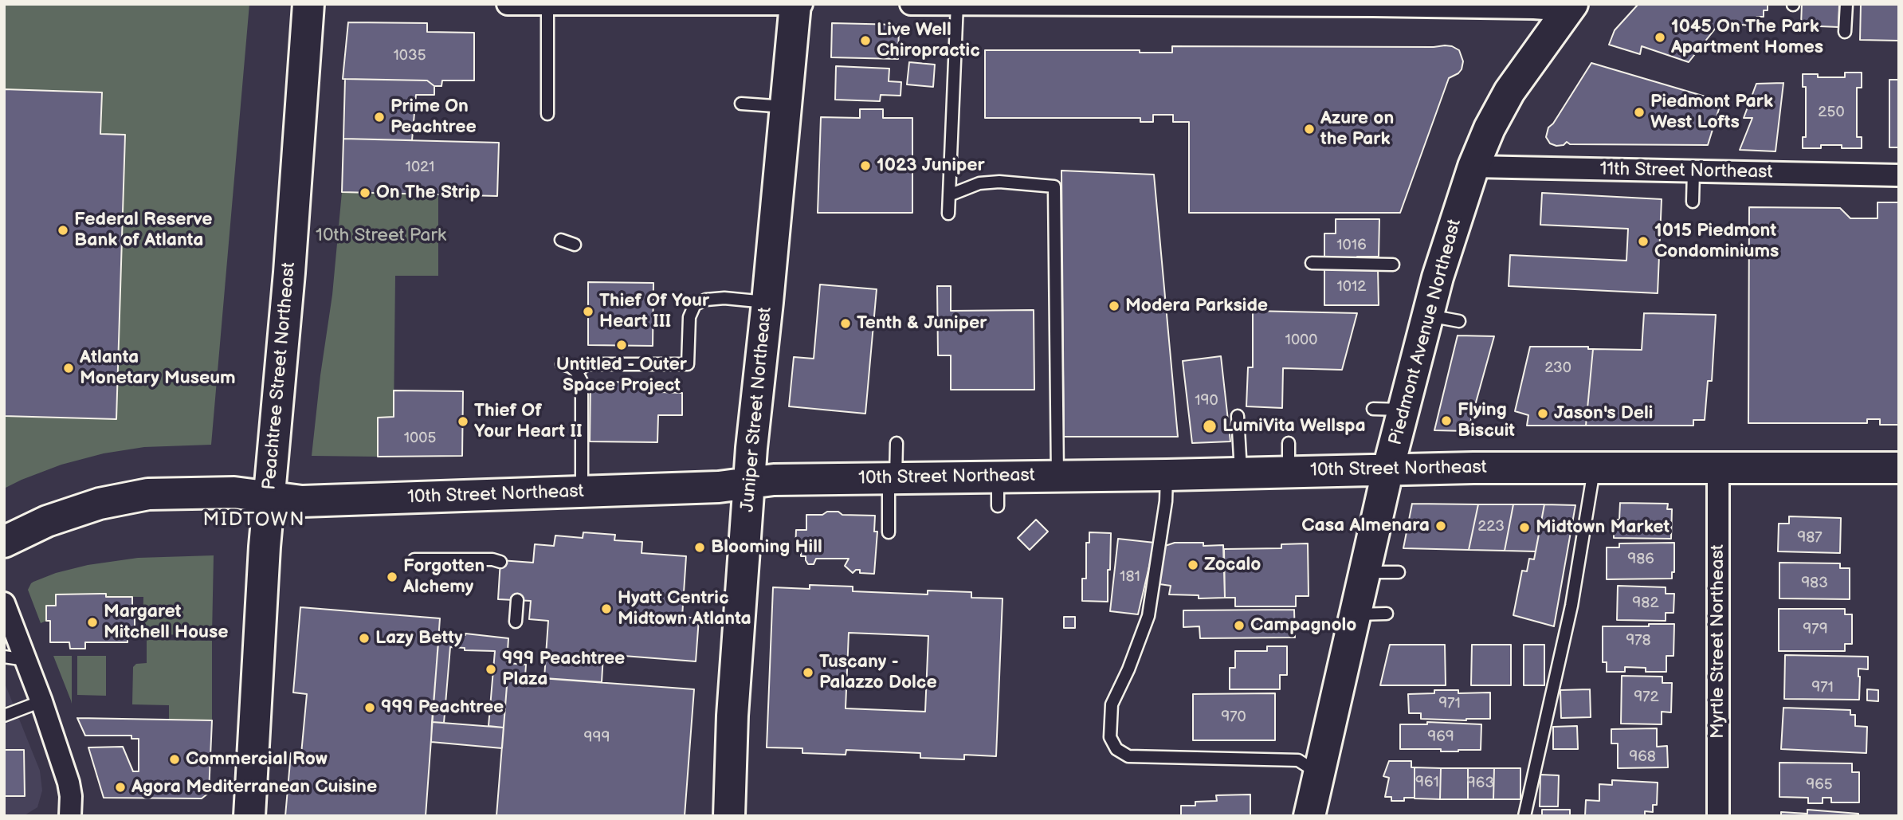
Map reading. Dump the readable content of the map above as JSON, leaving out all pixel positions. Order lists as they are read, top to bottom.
{
  "streets": {
    "main road": [
      "Piedmont Avenue Northeast",
      "Peachtree Street Northeast",
      "Juniper Street Northeast",
      "10th Street Northeast"
    ],
    "street": ["11th Street Northeast", "Myrtle Street Northeast"]
  },
  "crossings": [
    ["11th Street Northeast", "Piedmont Avenue Northeast"],
    ["Piedmont Avenue Northeast", "10th Street Northeast"],
    ["Peachtree Street Northeast", "10th Street Northeast"],
    ["Juniper Street Northeast", "10th Street Northeast"],
    ["10th Street Northeast", "Myrtle Street Northeast"]
  ],
  "districts": ["MIDTOWN"],
  "parks": ["10th Street Park"],
  "places": [
    "1045 On The Park Apartment Homes",
    "Live Well Chiropractic",
    "Piedmont Park West Lofts",
    "Prime On Peachtree",
    "Azure on the Park",
    "1023 Juniper",
    "On The Strip",
    "Federal Reserve Bank of Atlanta",
    "1015 Piedmont Condominiums",
    "Modera Parkside",
    "Thief Of Your Heart III",
    "Tenth & Juniper",
    "Untitled - Outer Space Project",
    "Atlanta Monetary Museum",
    "Jason's Deli",
    "Flying Biscuit",
    "Thief Of Your Heart II",
    "LumiVita Wellspa",
    "Casa Almenara",
    "Midtown Market",
    "Blooming Hill",
    "Zocalo",
    "Forgotten Alchemy",
    "Hyatt Centric Midtown Atlanta",
    "Margaret Mitchell House",
    "Campagnolo",
    "Lazy Betty",
    "999 Peachtree Plaza",
    "Tuscany - Palazzo Dolce",
    "999 Peachtree",
    "Commercial Row",
    "Agora Mediterranean Cuisine"
  ],
  "house_numbers": [
    "1035",
    "250",
    "1021",
    "1016",
    "1012",
    "1000",
    "230",
    "190",
    "1005",
    "223",
    "987",
    "986",
    "181",
    "983",
    "982",
    "979",
    "978",
    "971",
    "972",
    "971",
    "970",
    "969",
    "999",
    "968",
    "961",
    "963",
    "965"
  ]
}
